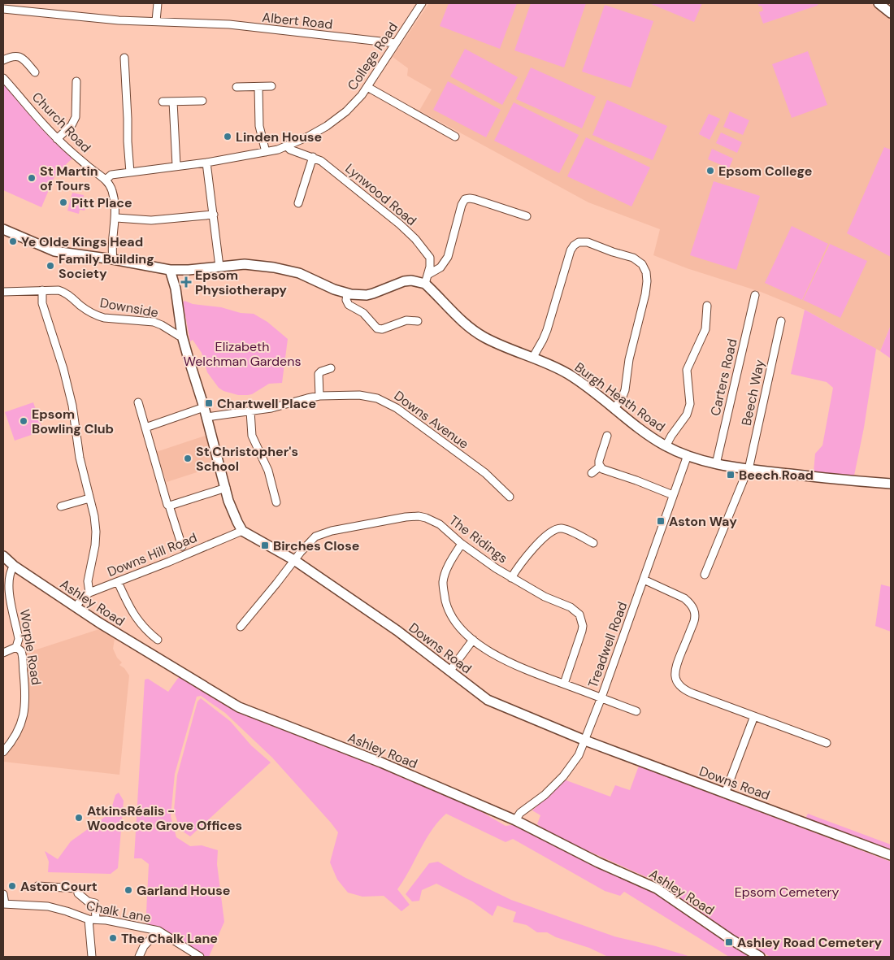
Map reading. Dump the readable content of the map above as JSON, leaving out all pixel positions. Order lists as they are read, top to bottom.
{
  "streets": {
    "main road": ["Burgh Heath Road", "Ashley Road", "Downs Road"],
    "street": [
      "Albert Road",
      "College Road",
      "Church Road",
      "Lynwood Road",
      "Downside",
      "Carters Road",
      "Beech Way",
      "Downs Avenue",
      "The Ridings",
      "Downs Hill Road",
      "Treadwell Road",
      "Worple Road",
      "Chalk Lane"
    ]
  },
  "crossings": [
    ["Albert Road", "College Road"],
    ["College Road", "Church Road"],
    ["College Road", "Lynwood Road"],
    ["Lynwood Road", "Burgh Heath Road"],
    ["Carters Road", "Burgh Heath Road"],
    ["Beech Way", "Burgh Heath Road"],
    ["Burgh Heath Road", "Treadwell Road"],
    ["The Ridings", "Downs Road"],
    ["Downs Hill Road", "Ashley Road"],
    ["Downs Hill Road", "Downs Road"],
    ["Ashley Road", "Treadwell Road"],
    ["Ashley Road", "Worple Road"],
    ["Treadwell Road", "Downs Road"]
  ],
  "parks": ["Elizabeth Welchman Gardens", "Epsom Cemetery"],
  "places": {
    "other": [
      "Linden House",
      "Epsom College",
      "St Martin of Tours",
      "Pitt Place",
      "Ye Olde Kings Head",
      "Family Building Society",
      "Epsom Bowling Club",
      "St Christopher's School",
      "AtkinsRéalis - Woodcote Grove Offices",
      "Aston Court",
      "Garland House",
      "The Chalk Lane"
    ],
    "health": ["Epsom Physiotherapy"],
    "transit": [
      "Chartwell Place",
      "Beech Road",
      "Aston Way",
      "Birches Close",
      "Ashley Road Cemetery"
    ]
  }
}
